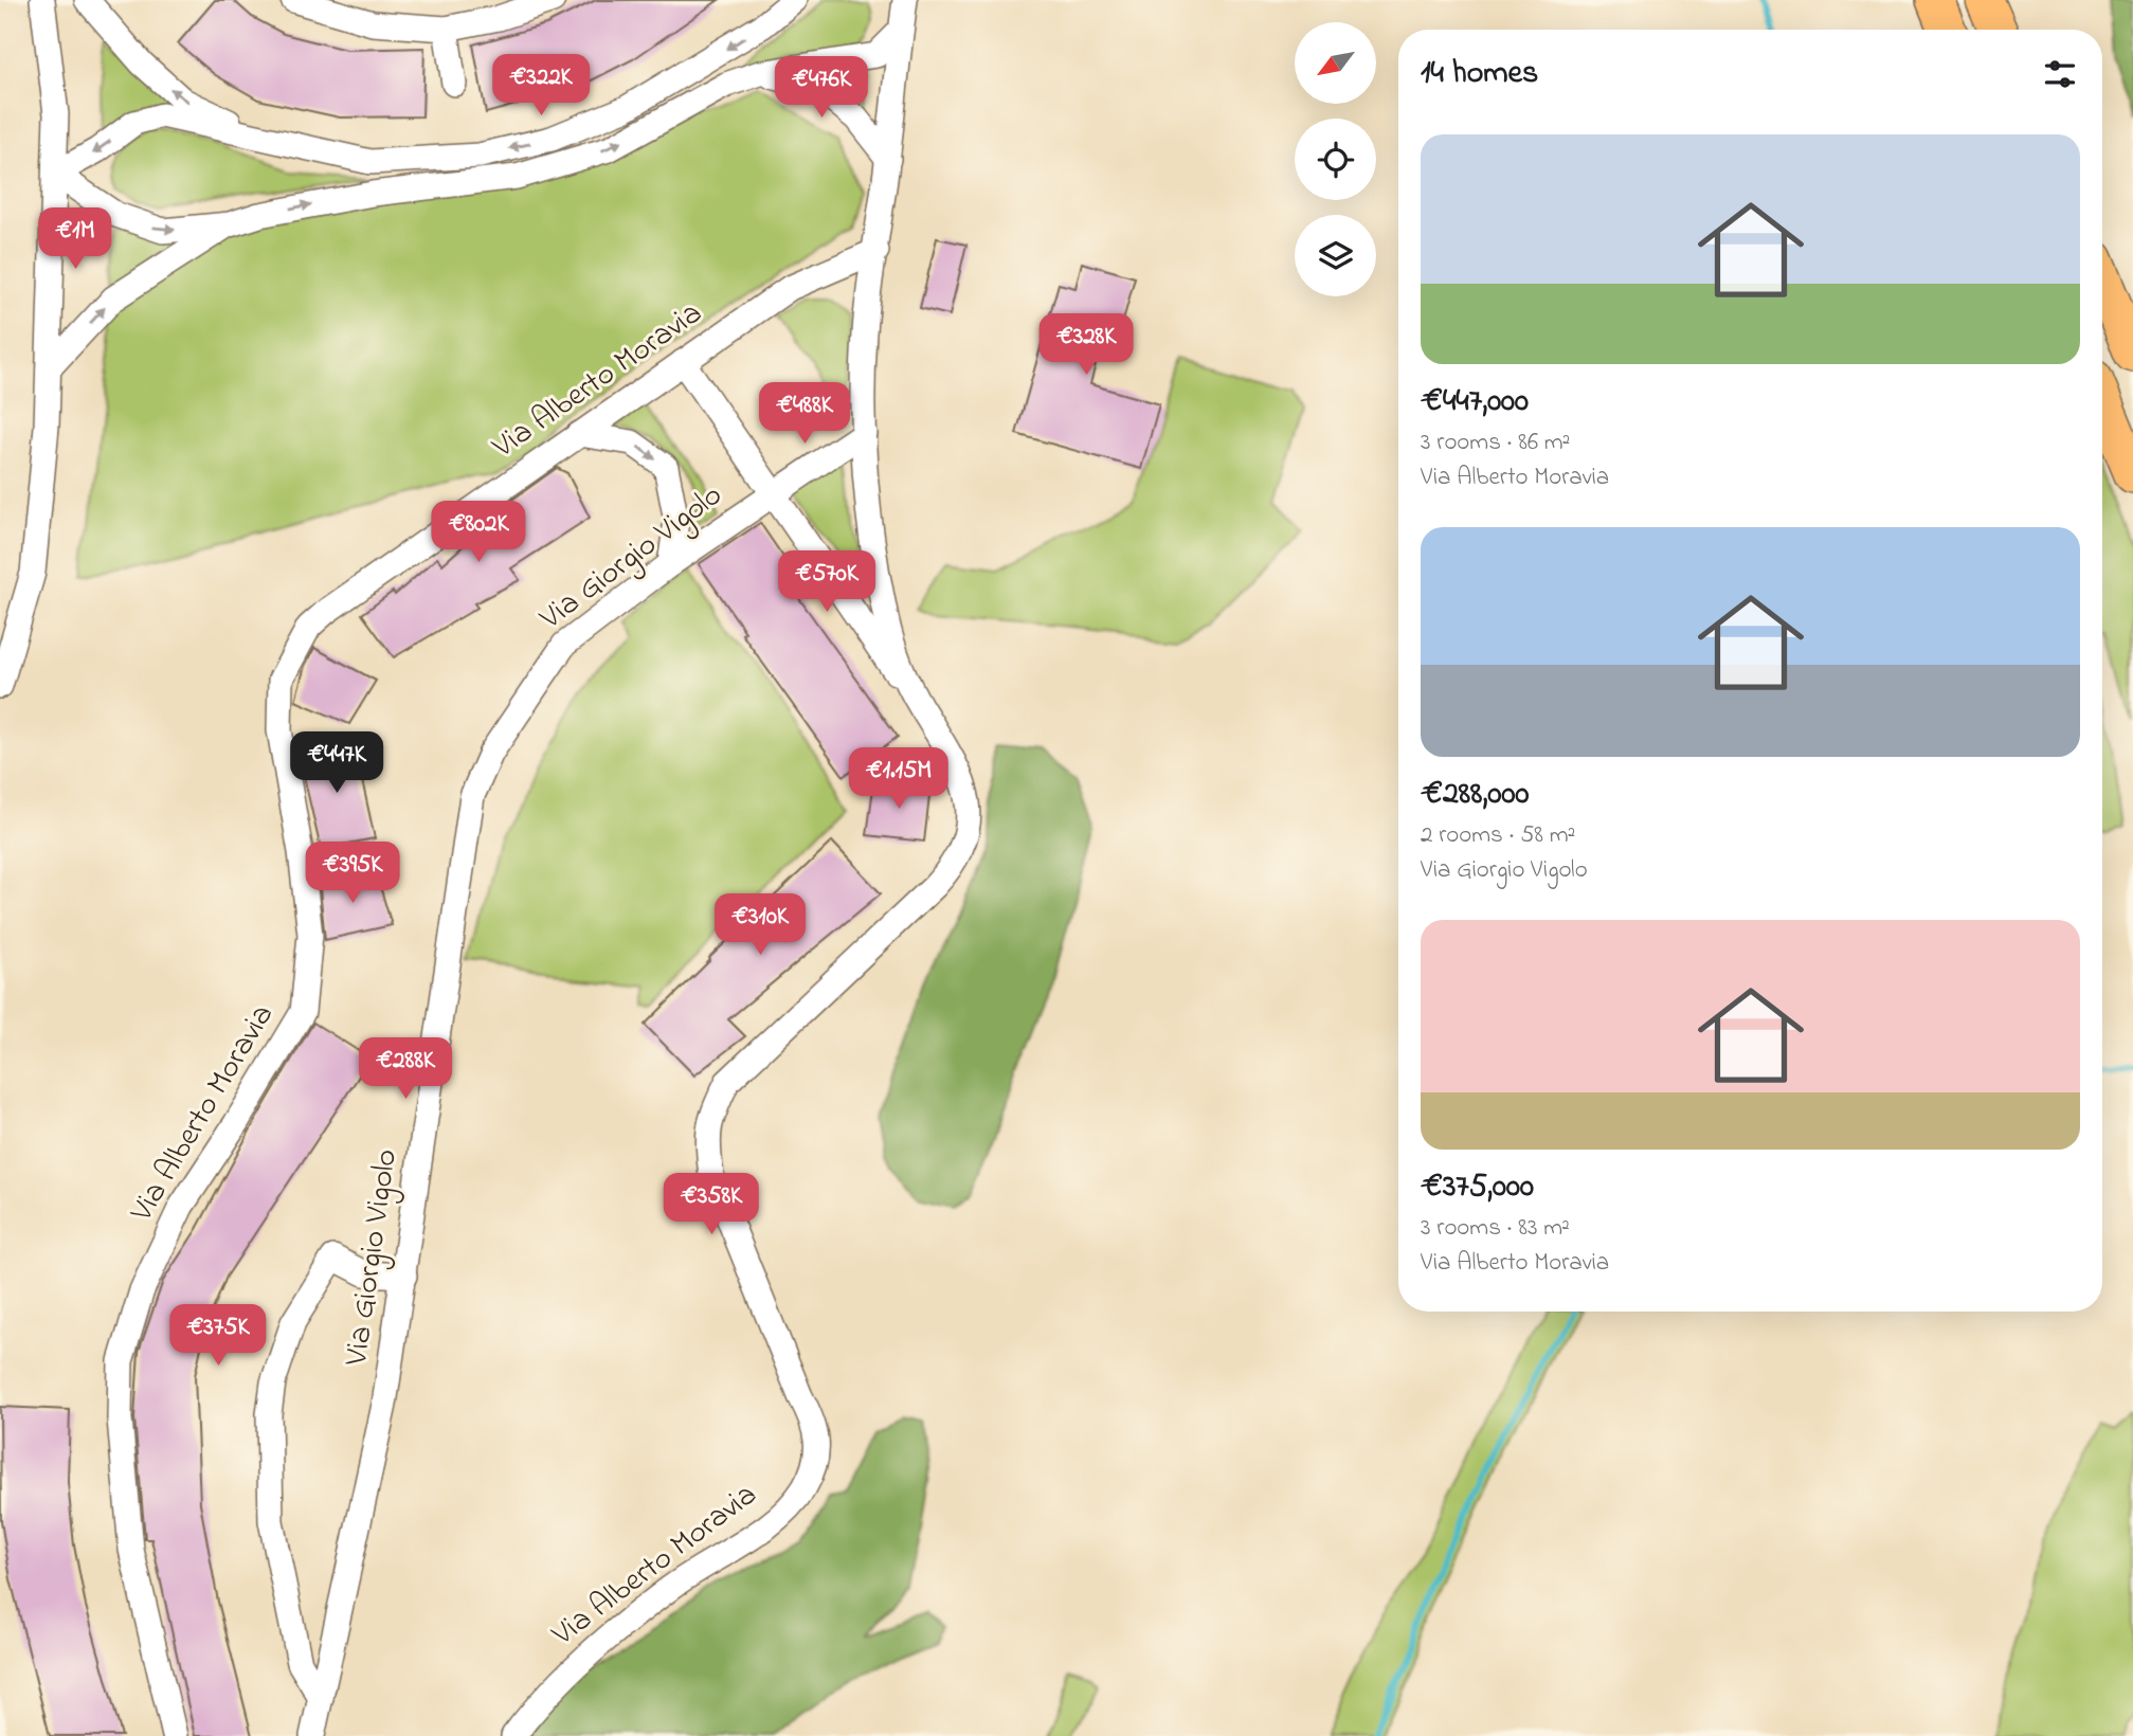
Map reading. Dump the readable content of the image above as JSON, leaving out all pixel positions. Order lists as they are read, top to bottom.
{
  "streets": {
    "street": ["Via Alberto Moravia", "Via Giorgio Vigolo"]
  },
  "crossings": [
    ["Via Alberto Moravia", "Via Giorgio Vigolo"]
  ],
  "north": "bottom left",
  "page": {
    "heading": "14 homes",
    "price": [
      "€322K",
      "€476K",
      "€1M",
      "€328K",
      "€488K",
      "€802K",
      "€570K",
      "€447K",
      "€1.15M",
      "€395K",
      "€310K",
      "€288K",
      "€358K",
      "€375K"
    ],
    "list": [
      {
        "name": "€447,000",
        "note": "3 rooms · 86 m² · Via Alberto Moravia"
      },
      {
        "name": "€288,000",
        "note": "2 rooms · 58 m² · Via Giorgio Vigolo"
      },
      {
        "name": "€375,000",
        "note": "3 rooms · 83 m² · Via Alberto Moravia"
      }
    ]
  }
}
